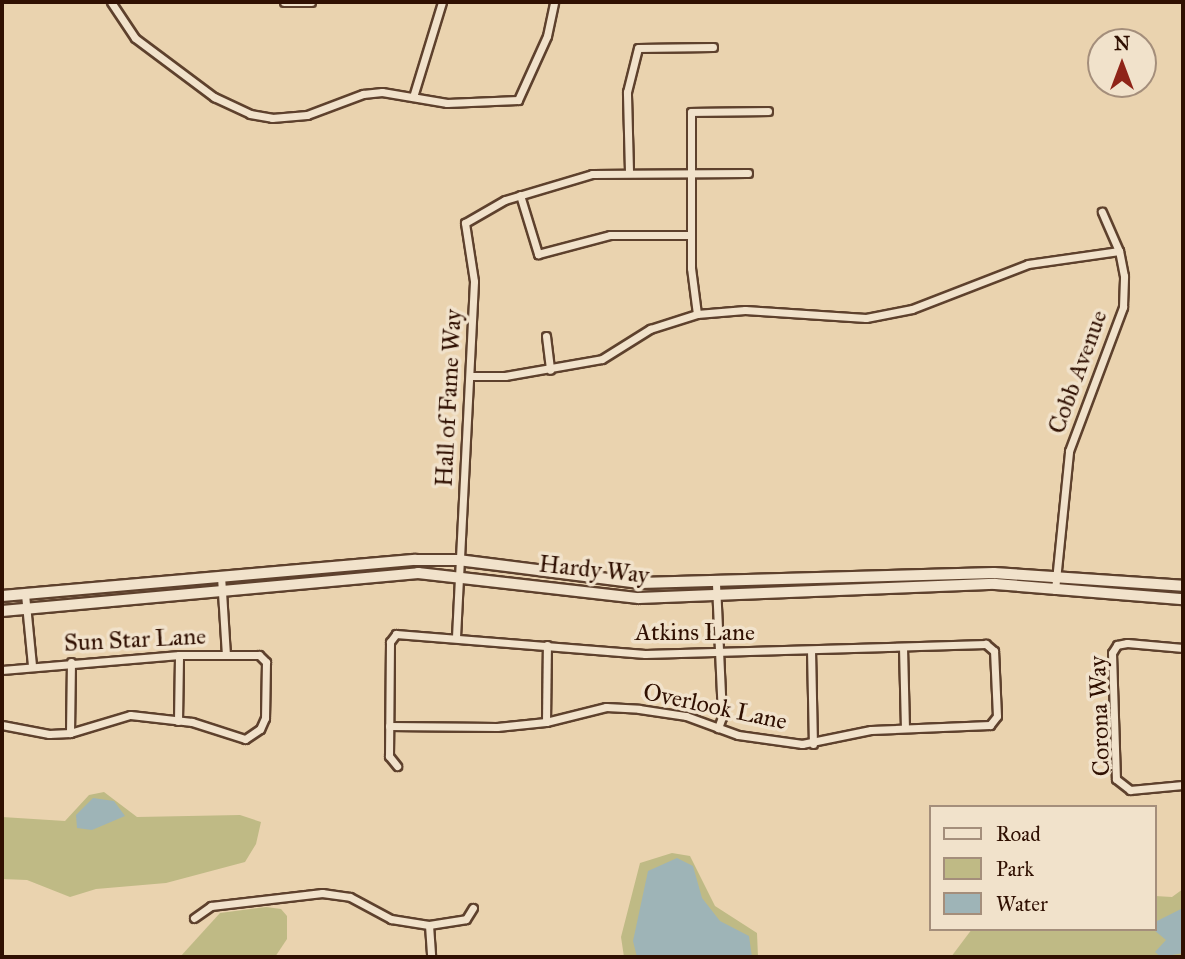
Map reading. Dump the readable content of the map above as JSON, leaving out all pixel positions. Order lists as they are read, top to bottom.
{
  "streets": {
    "main road": ["Hardy Way"],
    "street": [
      "Cobb Avenue",
      "Hall of Fame Way",
      "Atkins Lane",
      "Sun Star Lane",
      "Overlook Lane",
      "Corona Way"
    ]
  },
  "crossings": [
    ["Cobb Avenue", "Hardy Way"],
    ["Hall of Fame Way", "Hardy Way"],
    ["Hall of Fame Way", "Atkins Lane"],
    ["Atkins Lane", "Overlook Lane"]
  ],
  "legend": ["Road", "Park", "Water"],
  "north": "top"
}
